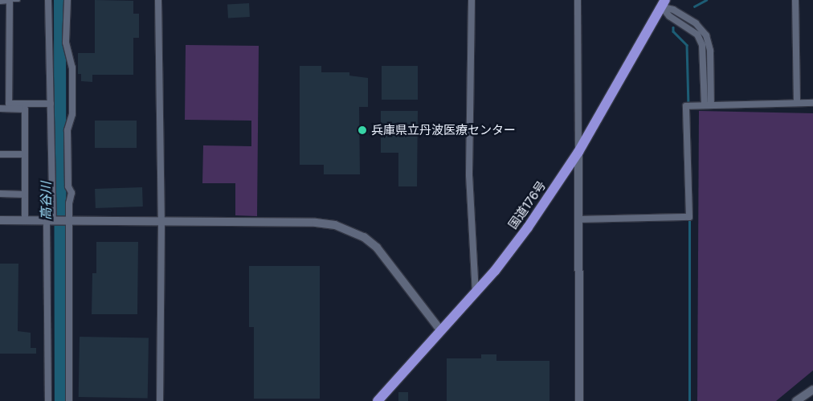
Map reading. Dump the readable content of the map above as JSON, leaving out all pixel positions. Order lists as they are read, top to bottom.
{
  "streets": {
    "highway": ["国道176号"]
  },
  "water": ["高谷川"],
  "places": ["兵庫県立丹波医療センター"]
}
